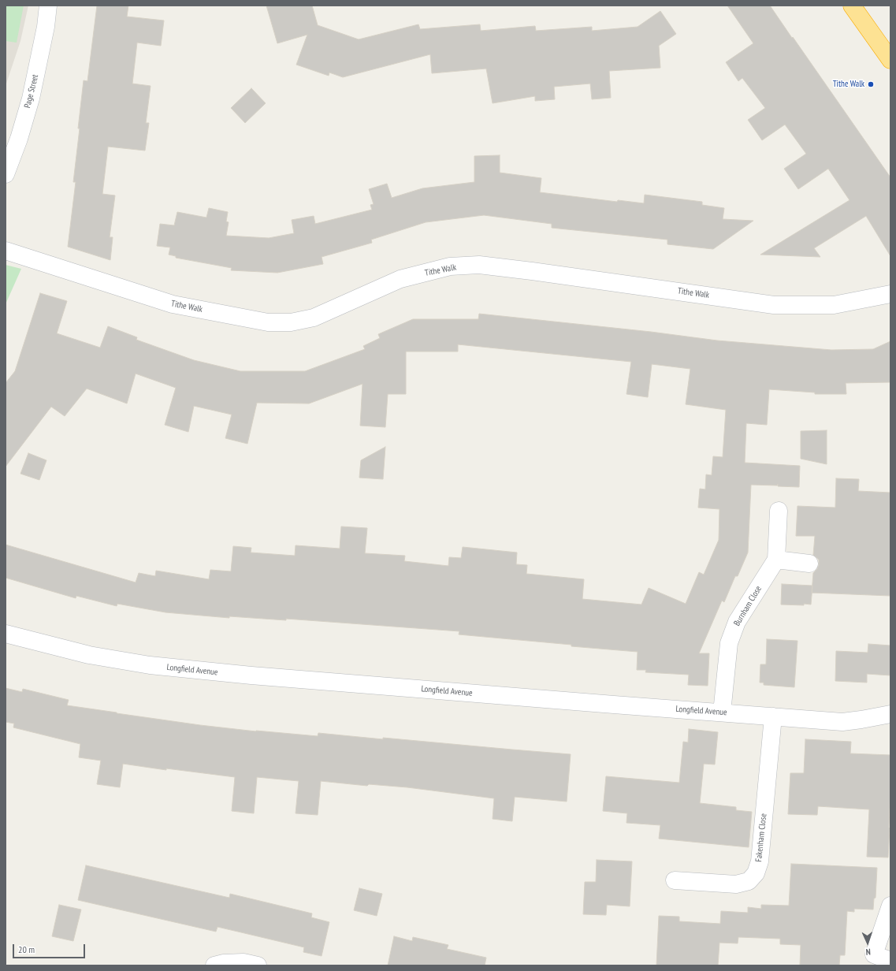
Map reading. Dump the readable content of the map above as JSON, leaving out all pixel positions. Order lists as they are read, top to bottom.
{
  "streets": {
    "street": [
      "Page Street",
      "Tithe Walk",
      "Burnham Close",
      "Longfield Avenue",
      "Fakenham Close"
    ]
  },
  "crossings": [
    ["Burnham Close", "Longfield Avenue"],
    ["Longfield Avenue", "Fakenham Close"]
  ],
  "places": ["Tithe Walk"],
  "scale_bar": "20 m",
  "north": "bottom"
}
